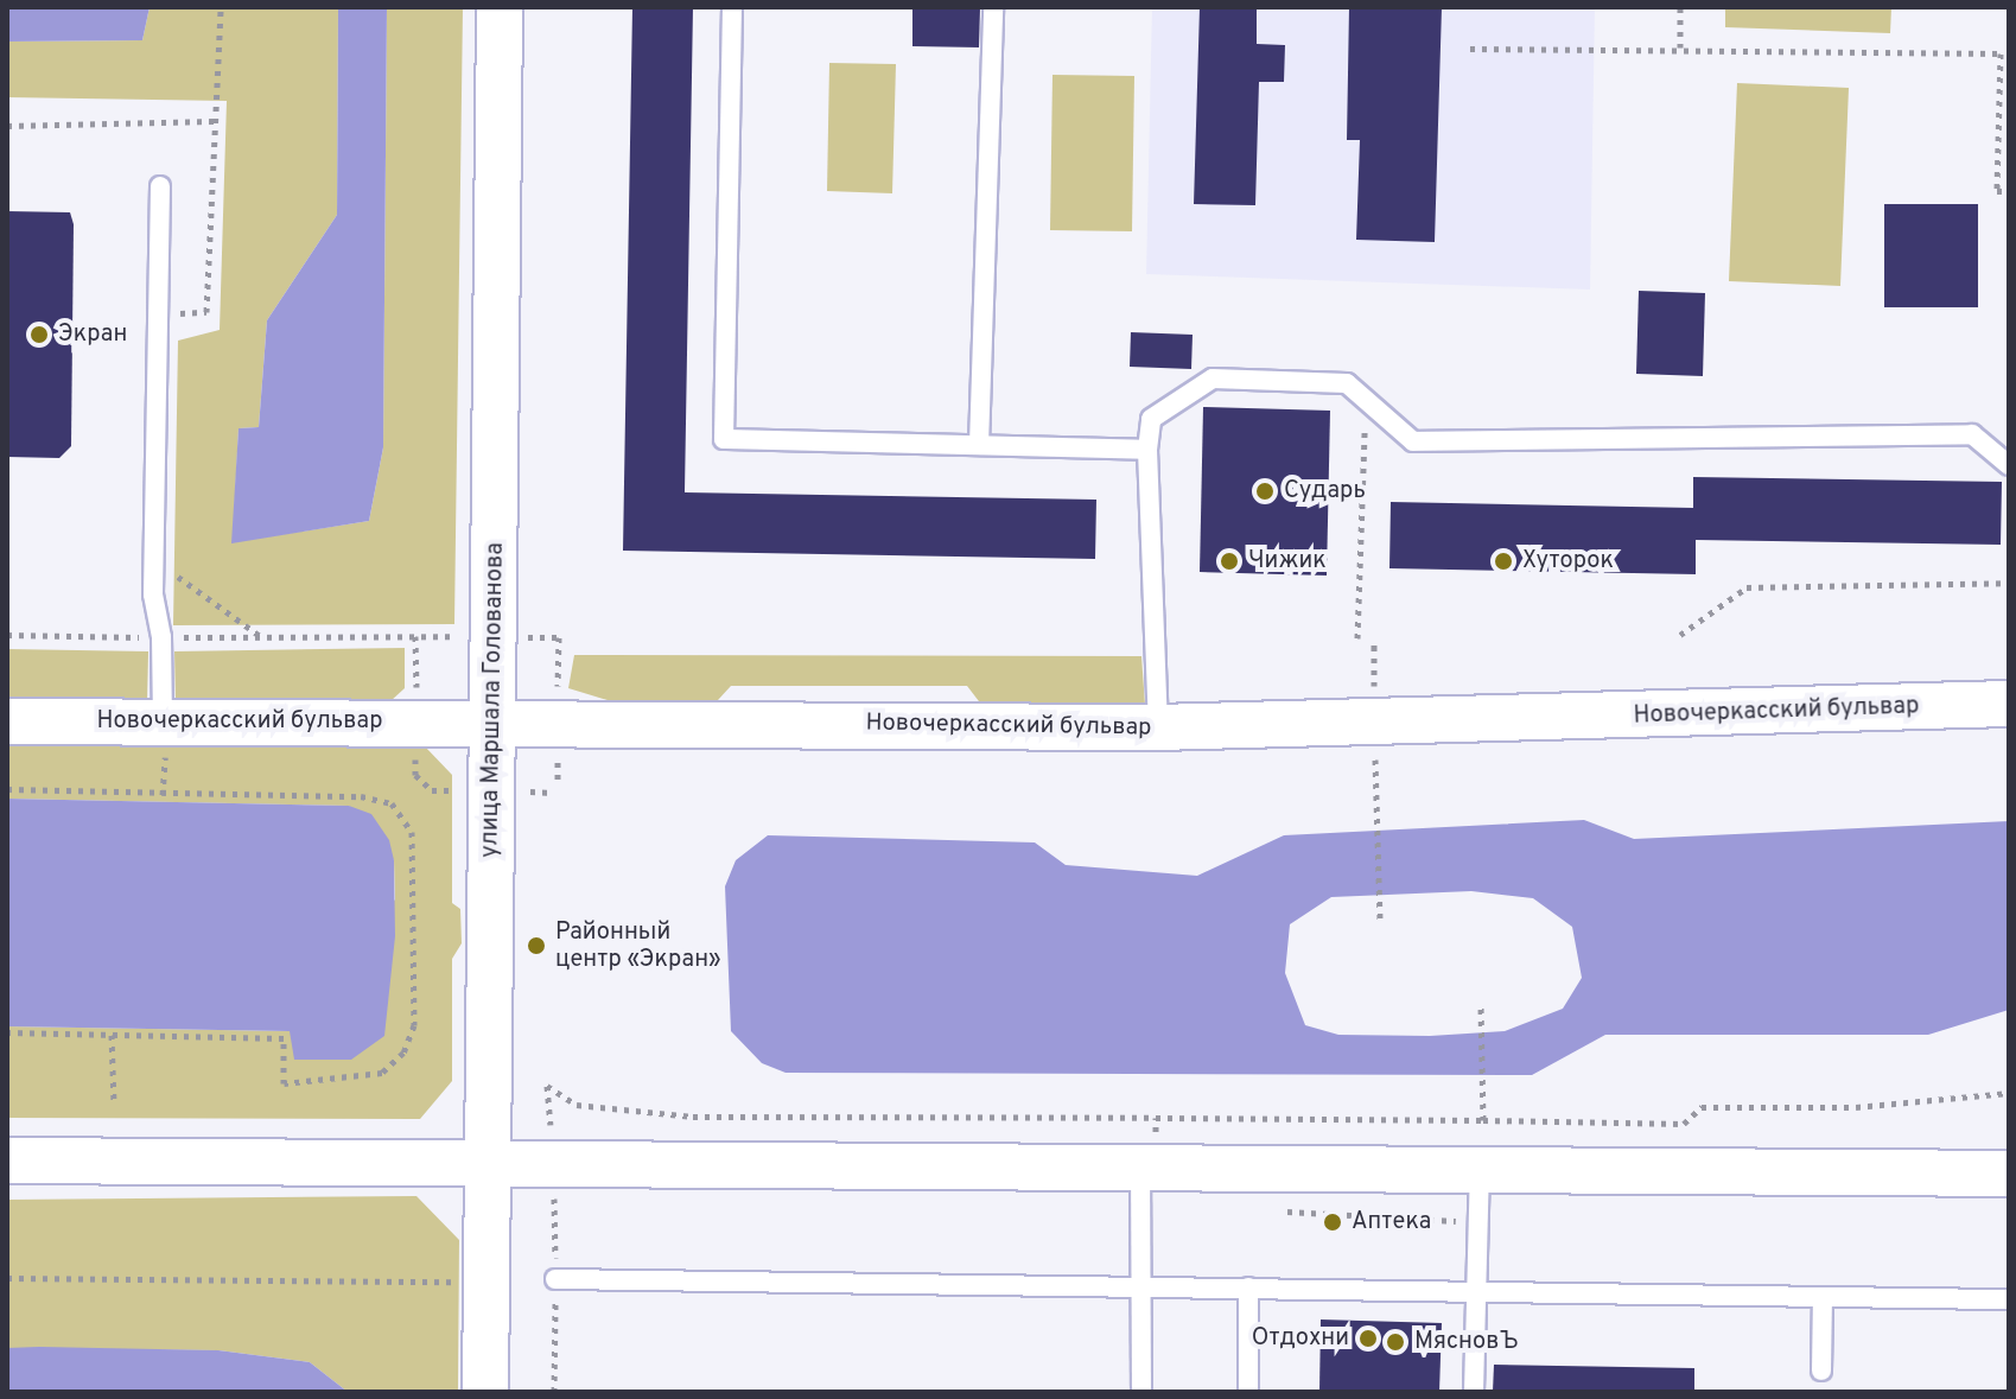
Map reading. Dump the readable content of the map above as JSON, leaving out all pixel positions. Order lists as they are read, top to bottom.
{
  "streets": {
    "street": ["улица Маршала Голованова", "Новочеркасский бульвар"]
  },
  "crossings": [
    ["улица Маршала Голованова", "Новочеркасский бульвар"]
  ],
  "places": [
    "Экран",
    "Сударь",
    "Чижик",
    "Хуторок",
    "Районный центр «Экран»",
    "Аптека",
    "Отдохни",
    "МясновЪ"
  ]
}
